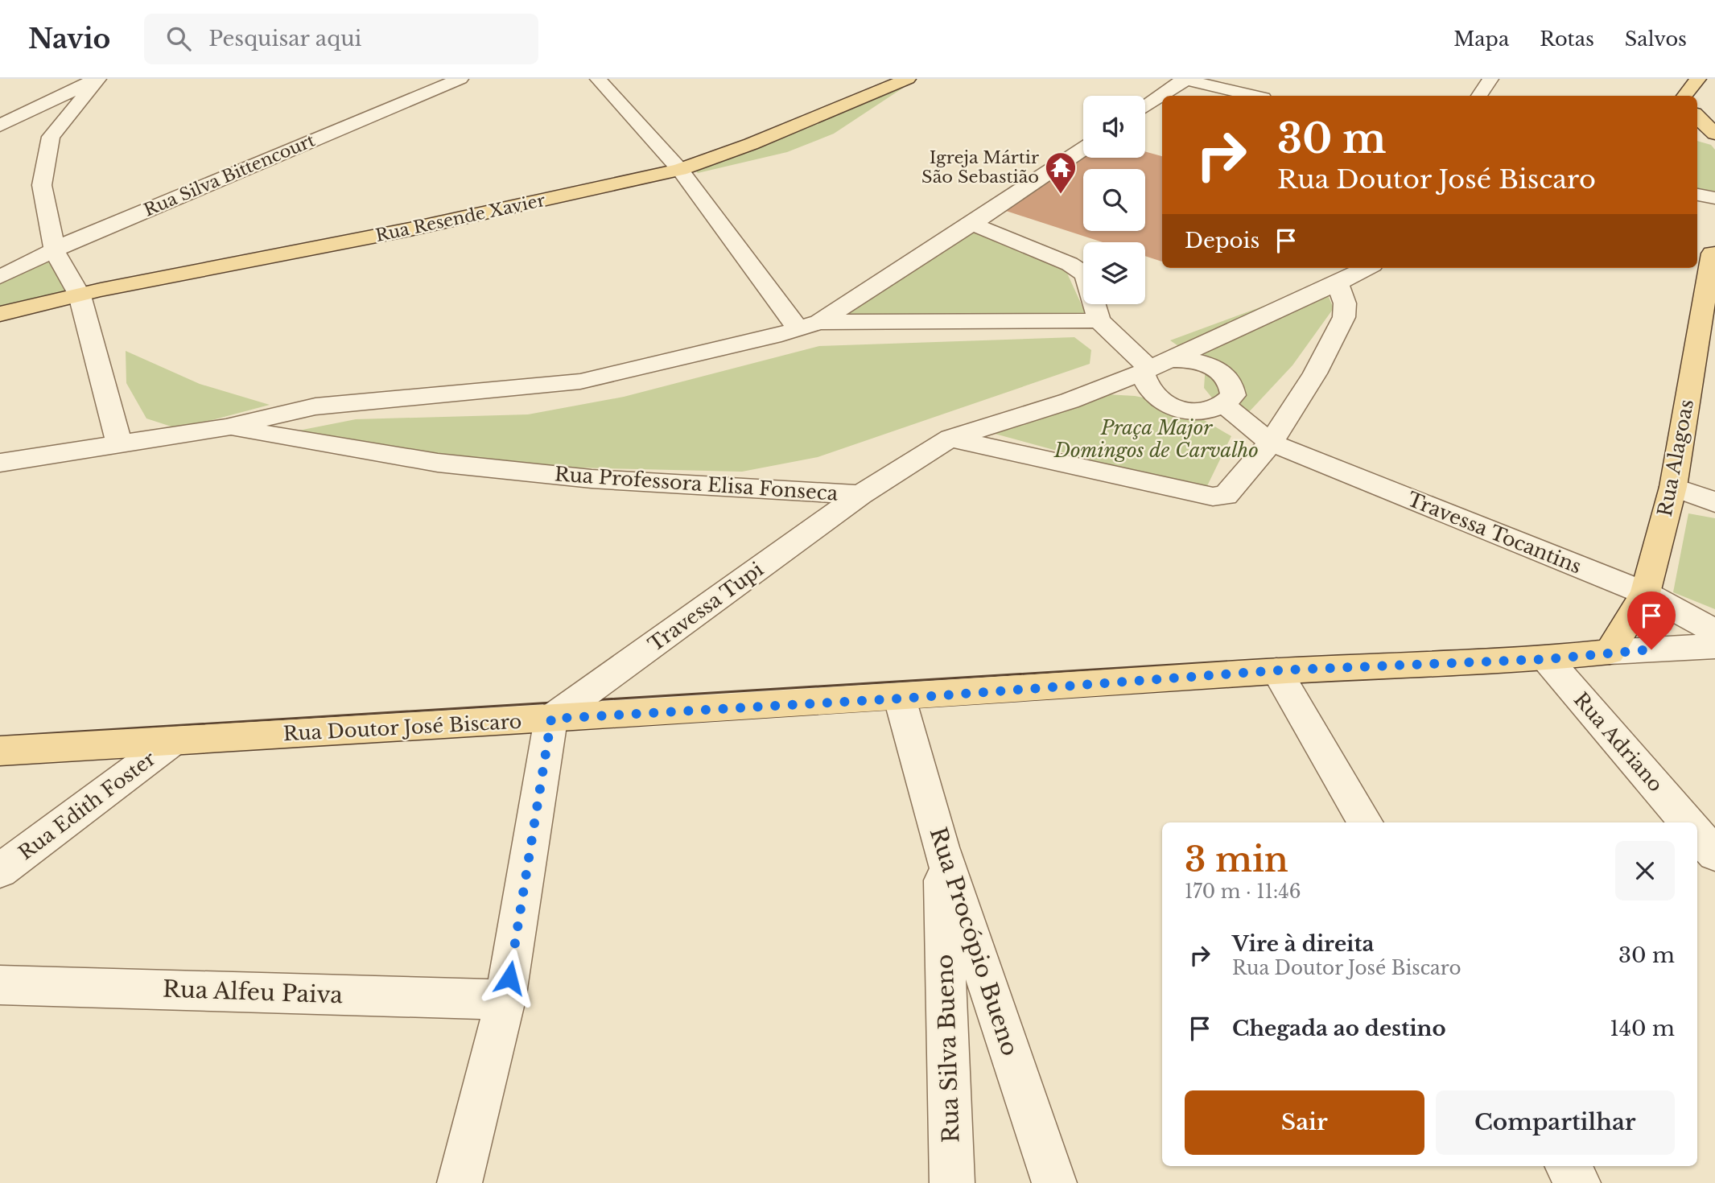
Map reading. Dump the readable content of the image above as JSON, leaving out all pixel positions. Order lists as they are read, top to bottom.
{
  "streets": {
    "main road": ["Rua Resende Xavier", "Rua Alagoas", "Rua Doutor José Biscaro"],
    "street": [
      "Rua Silva Bittencourt",
      "Rua Professora Elisa Fonseca",
      "Travessa Tocantins",
      "Travessa Tupi",
      "Rua Adriano",
      "Rua Edith Foster",
      "Rua Procópio Bueno",
      "Rua Alfeu Paiva",
      "Rua Silva Bueno"
    ]
  },
  "crossings": [
    ["Rua Alagoas", "Travessa Tocantins"],
    ["Rua Alagoas", "Rua Doutor José Biscaro"],
    ["Rua Professora Elisa Fonseca", "Travessa Tupi"],
    ["Travessa Tupi", "Rua Doutor José Biscaro"],
    ["Rua Doutor José Biscaro", "Rua Adriano"],
    ["Rua Doutor José Biscaro", "Rua Edith Foster"],
    ["Rua Doutor José Biscaro", "Rua Procópio Bueno"],
    ["Rua Procópio Bueno", "Rua Silva Bueno"]
  ],
  "parks": ["Praça Major Domingos de Carvalho"],
  "places": {
    "temple": ["Igreja Mártir São Sebastião"]
  },
  "page": {
    "header": "Navio",
    "search": "Pesquisar aqui",
    "nav": ["Mapa", "Rotas", "Salvos"],
    "turn": ["30 m", "Rua Doutor José Biscaro"],
    "then": "Depois",
    "heading": ["3 min", "170 m · 11:46"],
    "list": [
      {
        "name": "Vire à direita",
        "note": "Rua Doutor José Biscaro",
        "value": "30 m"
      },
      {
        "name": "Chegada ao destino",
        "value": "140 m"
      }
    ],
    "buttons": ["Sair", "Compartilhar"]
  }
}
